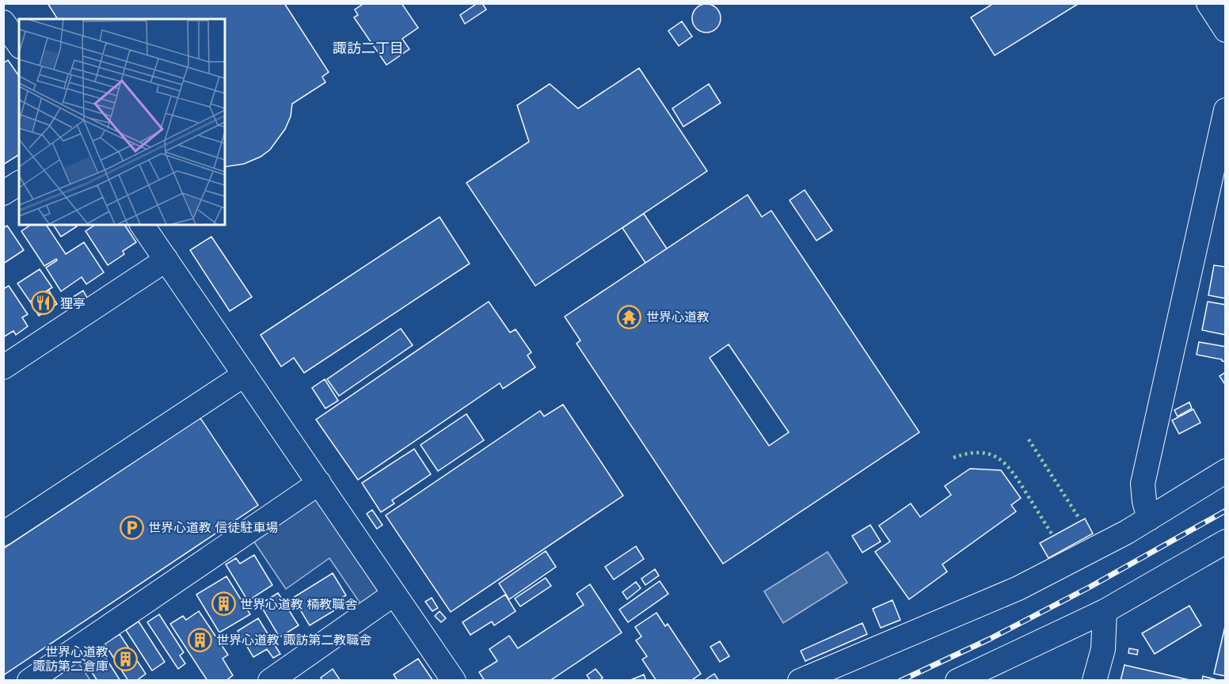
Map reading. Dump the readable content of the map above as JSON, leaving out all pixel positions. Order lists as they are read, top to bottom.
{
  "districts": ["諏訪二丁目"],
  "places": {
    "restaurant": ["狸亭"],
    "temple": ["世界心道教"],
    "parking": ["世界心道教 信徒駐車場"],
    "building": ["世界心道教 楠教職舎", "世界心道教 諏訪第二教職舎", "世界心道教 諏訪第二倉庫"]
  }
}
